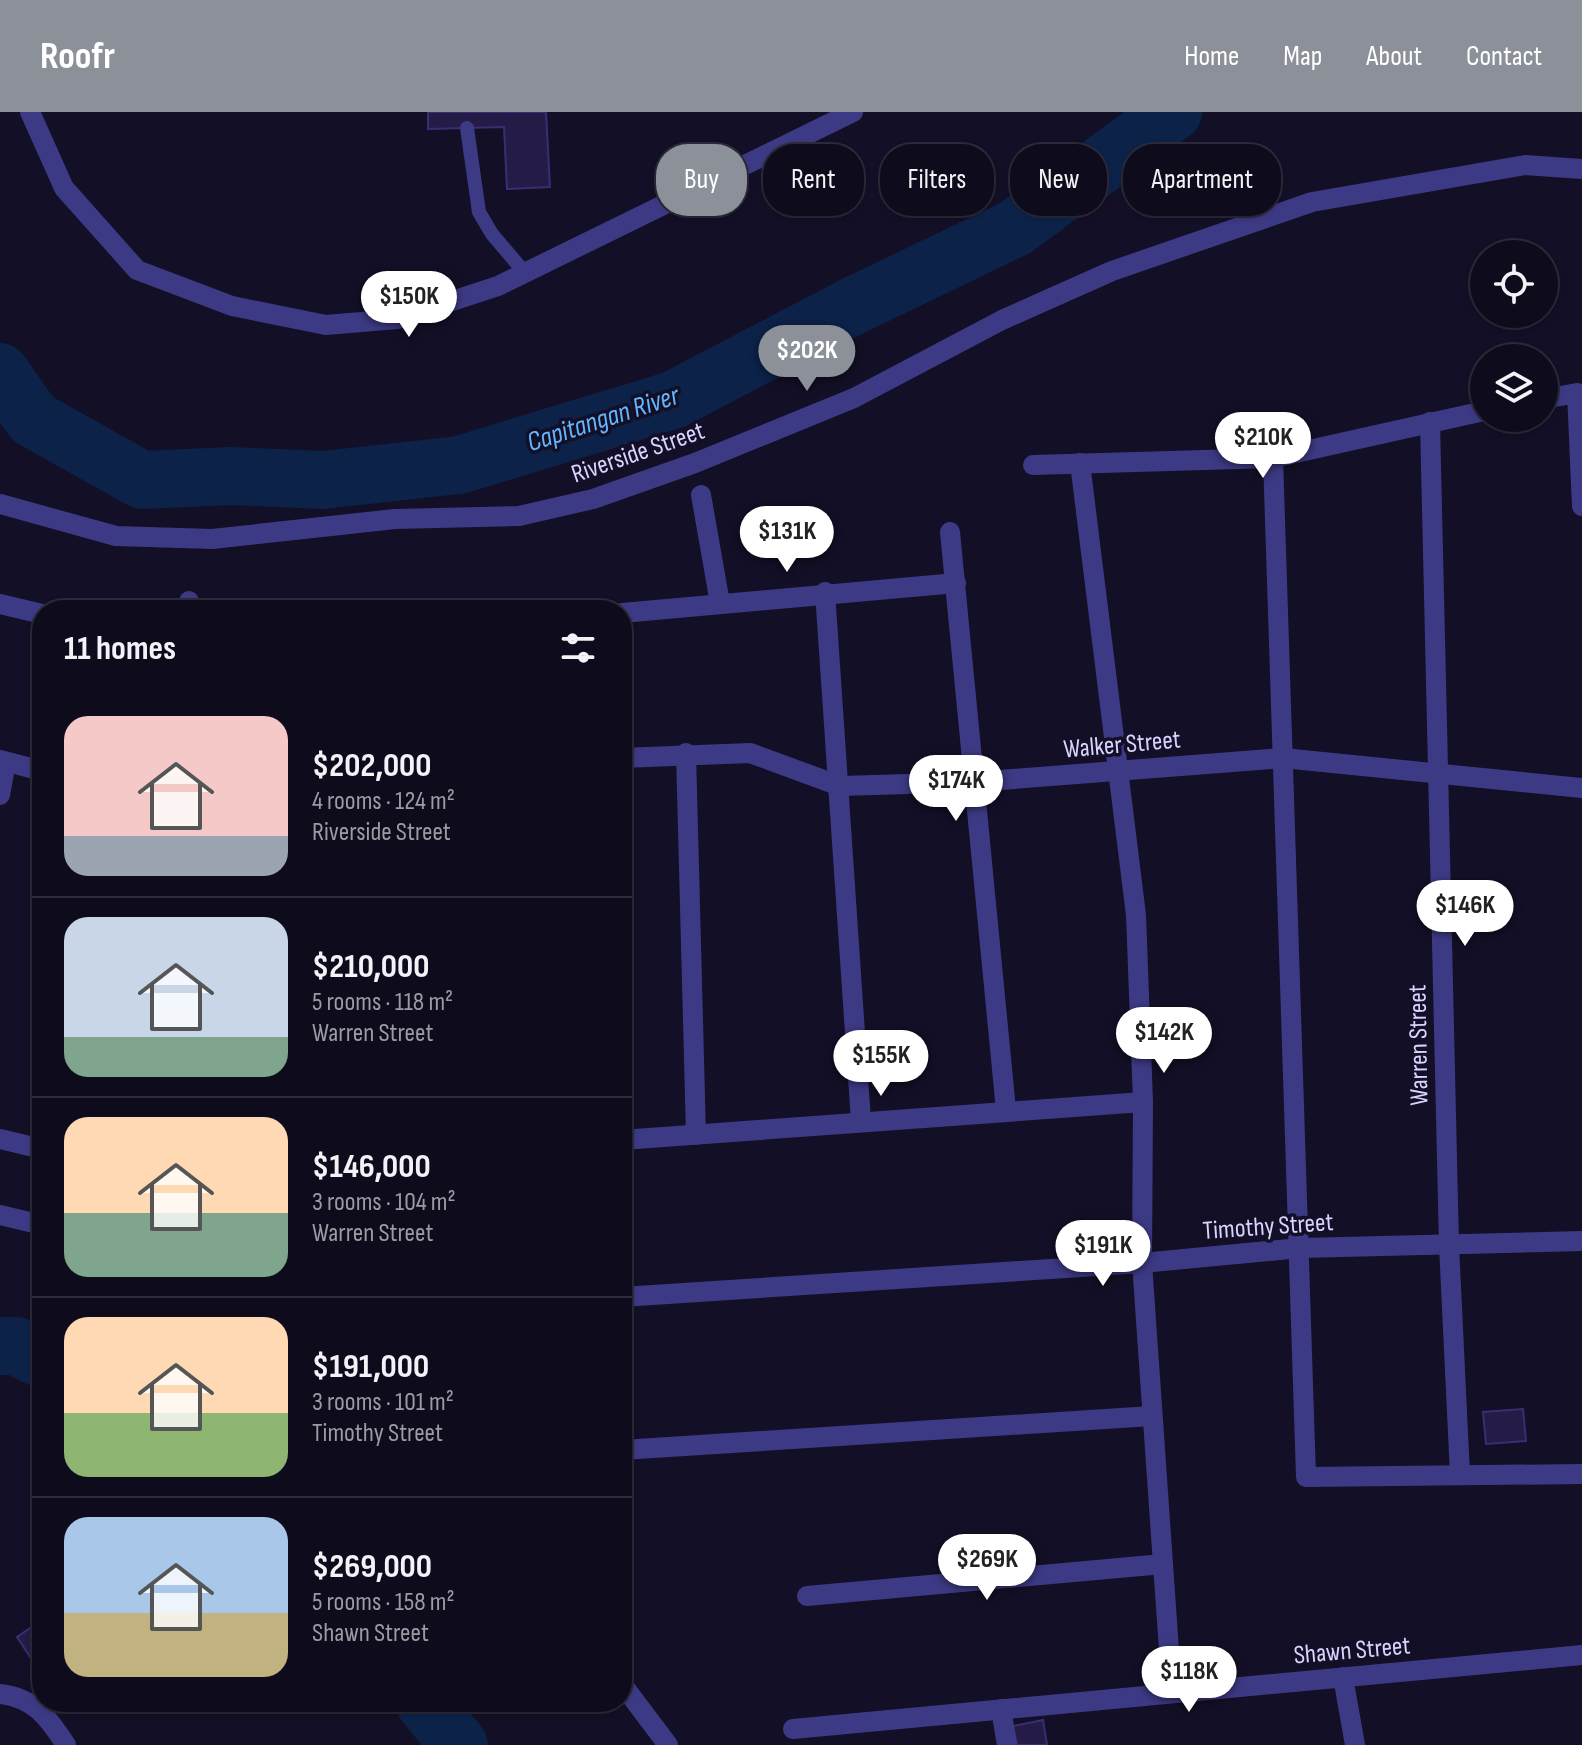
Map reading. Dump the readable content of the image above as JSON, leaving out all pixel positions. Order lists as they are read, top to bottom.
{
  "streets": {
    "street": [
      "Riverside Street",
      "Walker Street",
      "Warren Street",
      "Timothy Street",
      "Shawn Street"
    ]
  },
  "crossings": [
    ["Walker Street", "Warren Street"],
    ["Warren Street", "Timothy Street"]
  ],
  "water": ["Capitangan River"],
  "page": {
    "header": "Roofr",
    "nav": [
      "Home",
      "Map",
      "About",
      "Contact"
    ],
    "chip": [
      "Buy",
      "Rent",
      "Filters",
      "New",
      "Apartment"
    ],
    "price": [
      "$150K",
      "$202K",
      "$210K",
      "$131K",
      "$174K",
      "$146K",
      "$142K",
      "$155K",
      "$191K",
      "$269K",
      "$118K"
    ],
    "heading": "11 homes",
    "list": [
      {
        "name": "$202,000",
        "note": "4 rooms · 124 m² · Riverside Street"
      },
      {
        "name": "$210,000",
        "note": "5 rooms · 118 m² · Warren Street"
      },
      {
        "name": "$146,000",
        "note": "3 rooms · 104 m² · Warren Street"
      },
      {
        "name": "$191,000",
        "note": "3 rooms · 101 m² · Timothy Street"
      },
      {
        "name": "$269,000",
        "note": "5 rooms · 158 m² · Shawn Street"
      }
    ]
  }
}
